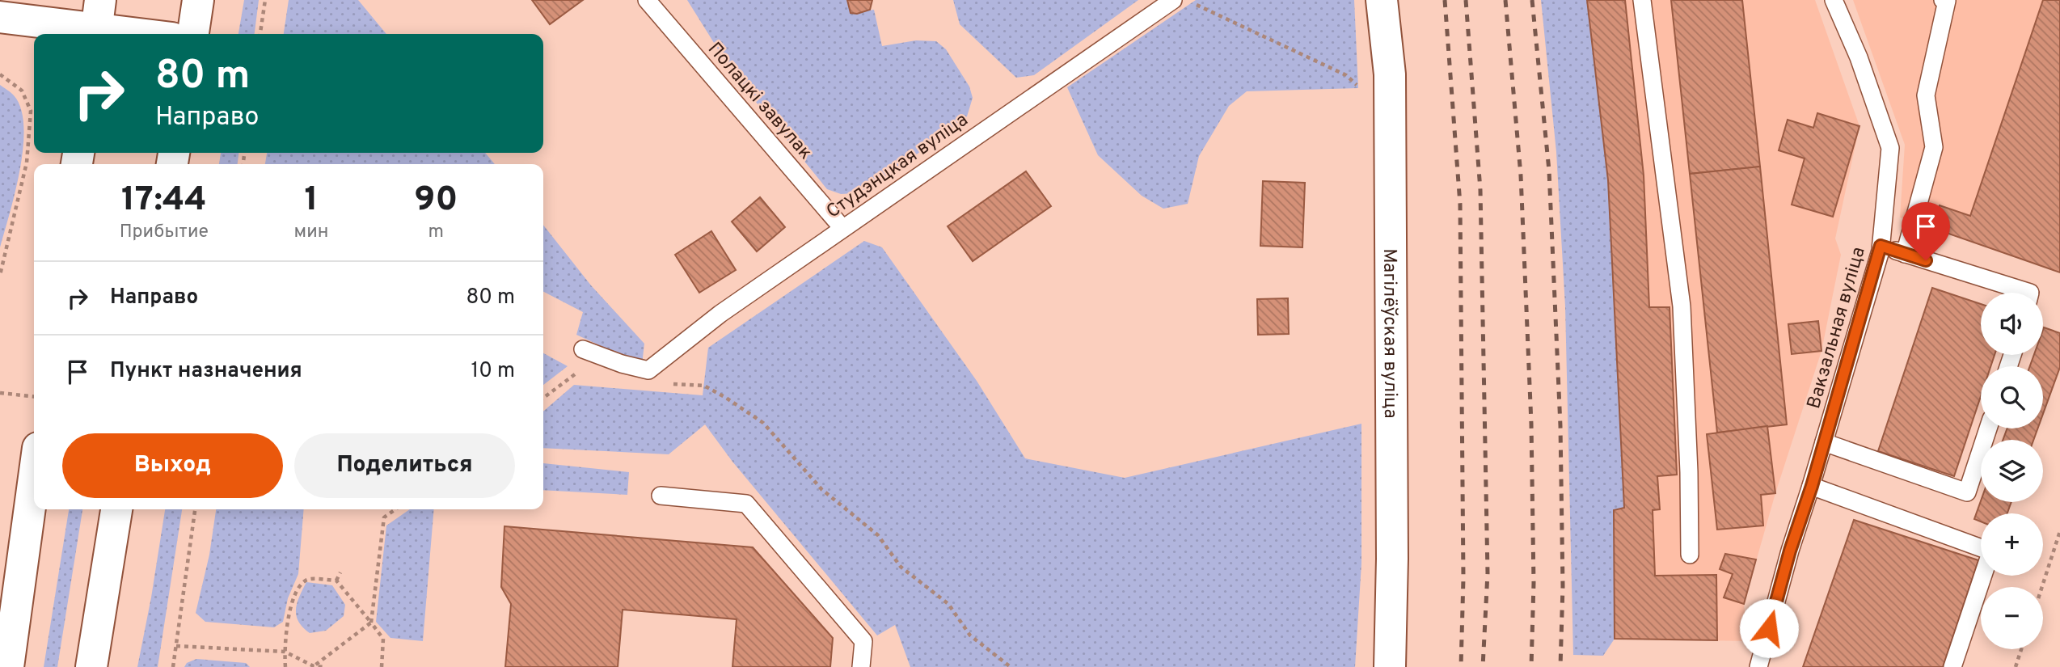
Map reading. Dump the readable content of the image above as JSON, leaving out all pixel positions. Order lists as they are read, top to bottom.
{
  "streets": {
    "main road": ["Магілёўская вуліца"],
    "lane": ["Полацкі завулак", "Студэнцкая вуліца", "Вакзальная вуліца"]
  },
  "crossings": [
    ["Полацкі завулак", "Студэнцкая вуліца"]
  ],
  "page": {
    "turn": ["80 m", "Направо"],
    "eta": [
      "17:44",
      "Прибытие",
      "1",
      "мин",
      "90",
      "m"
    ],
    "list": [
      {
        "name": "Направо",
        "value": "80 m"
      },
      {
        "name": "Пункт назначения",
        "value": "10 m"
      }
    ],
    "map_buttons": ["+", "−"],
    "buttons": ["Выход", "Поделиться"]
  }
}
